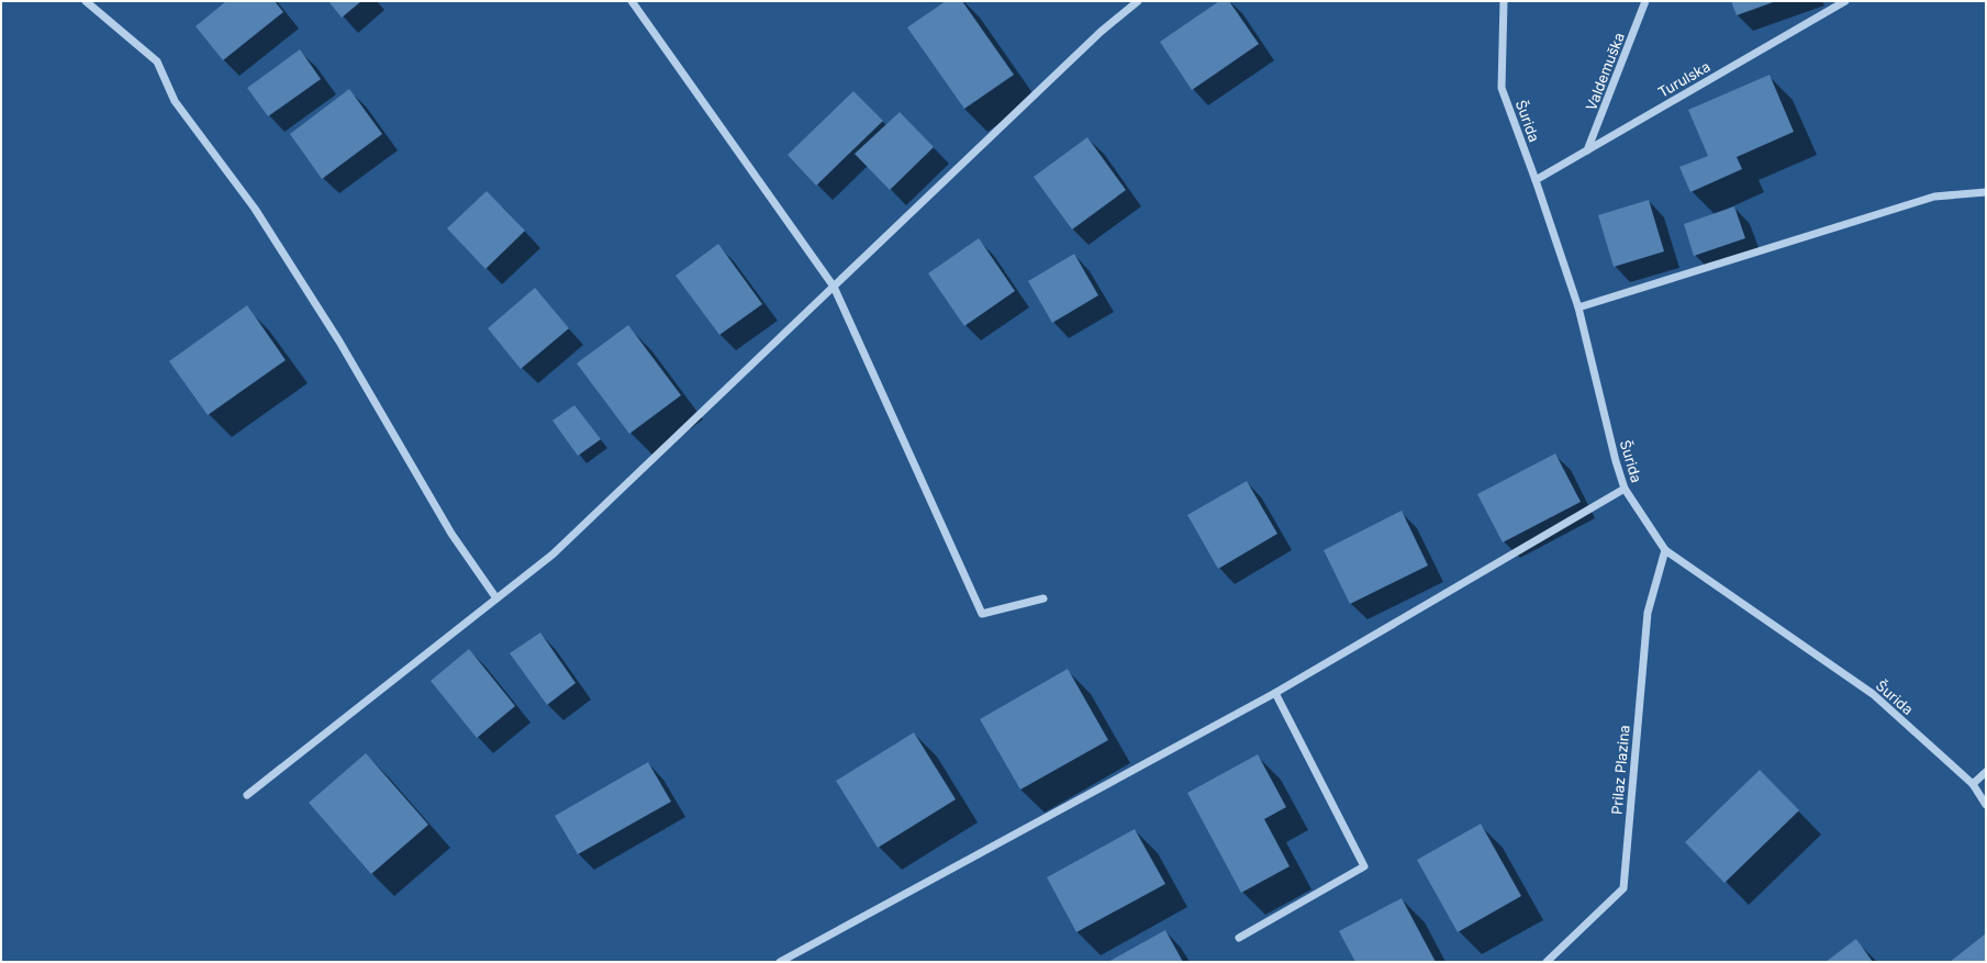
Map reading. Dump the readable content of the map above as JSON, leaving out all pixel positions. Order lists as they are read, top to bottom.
{
  "streets": {
    "street": [
      "Valdemuška",
      "Turulska",
      "Šurida",
      "Prilaz Plazina"
    ]
  },
  "crossings": [
    ["Valdemuška", "Turulska"],
    ["Turulska", "Šurida"],
    ["Šurida", "Prilaz Plazina"]
  ]
}
